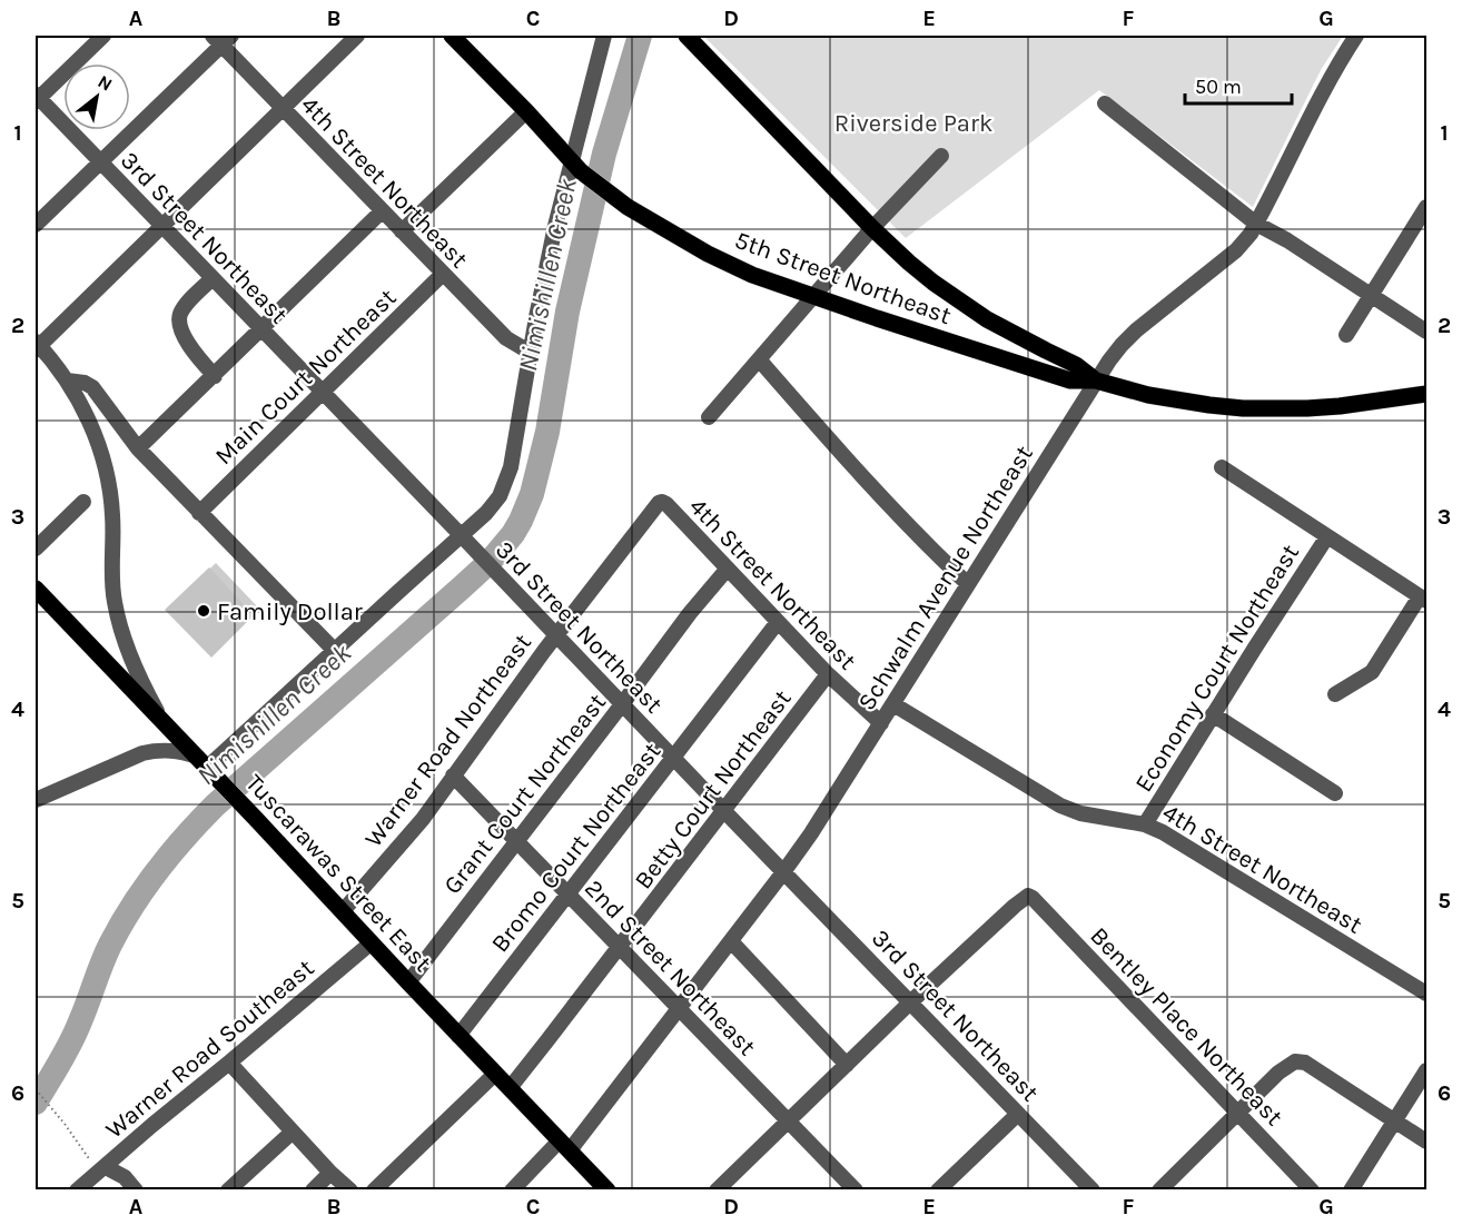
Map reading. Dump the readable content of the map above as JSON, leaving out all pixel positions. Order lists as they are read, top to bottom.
{
  "streets": {
    "main road": ["5th Street Northeast", "Tuscarawas Street East"],
    "street": [
      "4th Street Northeast",
      "3rd Street Northeast",
      "Main Court Northeast",
      "Schwalm Avenue Northeast",
      "Economy Court Northeast",
      "Warner Road Northeast",
      "Betty Court Northeast",
      "Grant Court Northeast",
      "Bromo Court Northeast",
      "2nd Street Northeast",
      "Bentley Place Northeast",
      "Warner Road Southeast"
    ]
  },
  "crossings": [
    ["4th Street Northeast", "Main Court Northeast"],
    ["4th Street Northeast", "Schwalm Avenue Northeast"],
    ["4th Street Northeast", "Economy Court Northeast"],
    ["4th Street Northeast", "Warner Road Northeast"],
    ["4th Street Northeast", "Betty Court Northeast"],
    ["4th Street Northeast", "Grant Court Northeast"],
    ["4th Street Northeast", "Bromo Court Northeast"],
    ["3rd Street Northeast", "Main Court Northeast"],
    ["3rd Street Northeast", "Schwalm Avenue Northeast"],
    ["3rd Street Northeast", "Warner Road Northeast"],
    ["3rd Street Northeast", "Betty Court Northeast"],
    ["3rd Street Northeast", "Grant Court Northeast"],
    ["3rd Street Northeast", "Bromo Court Northeast"],
    ["3rd Street Northeast", "Bentley Place Northeast"],
    ["5th Street Northeast", "Schwalm Avenue Northeast"],
    ["Schwalm Avenue Northeast", "Tuscarawas Street East"],
    ["Schwalm Avenue Northeast", "2nd Street Northeast"],
    ["Warner Road Northeast", "Tuscarawas Street East"],
    ["Warner Road Northeast", "2nd Street Northeast"],
    ["Betty Court Northeast", "Tuscarawas Street East"],
    ["Betty Court Northeast", "2nd Street Northeast"],
    ["Grant Court Northeast", "Tuscarawas Street East"],
    ["Grant Court Northeast", "2nd Street Northeast"],
    ["Bromo Court Northeast", "Tuscarawas Street East"],
    ["Bromo Court Northeast", "2nd Street Northeast"],
    ["Tuscarawas Street East", "Warner Road Southeast"]
  ],
  "water": ["Nimishillen Creek"],
  "parks": ["Riverside Park"],
  "places": ["Family Dollar"],
  "scale_bar": "50 m",
  "north": "top right",
  "grid": {
    "columns": [
      "A",
      "B",
      "C",
      "D",
      "E",
      "F",
      "G"
    ],
    "rows": [
      "1",
      "2",
      "3",
      "4",
      "5",
      "6"
    ]
  }
}
